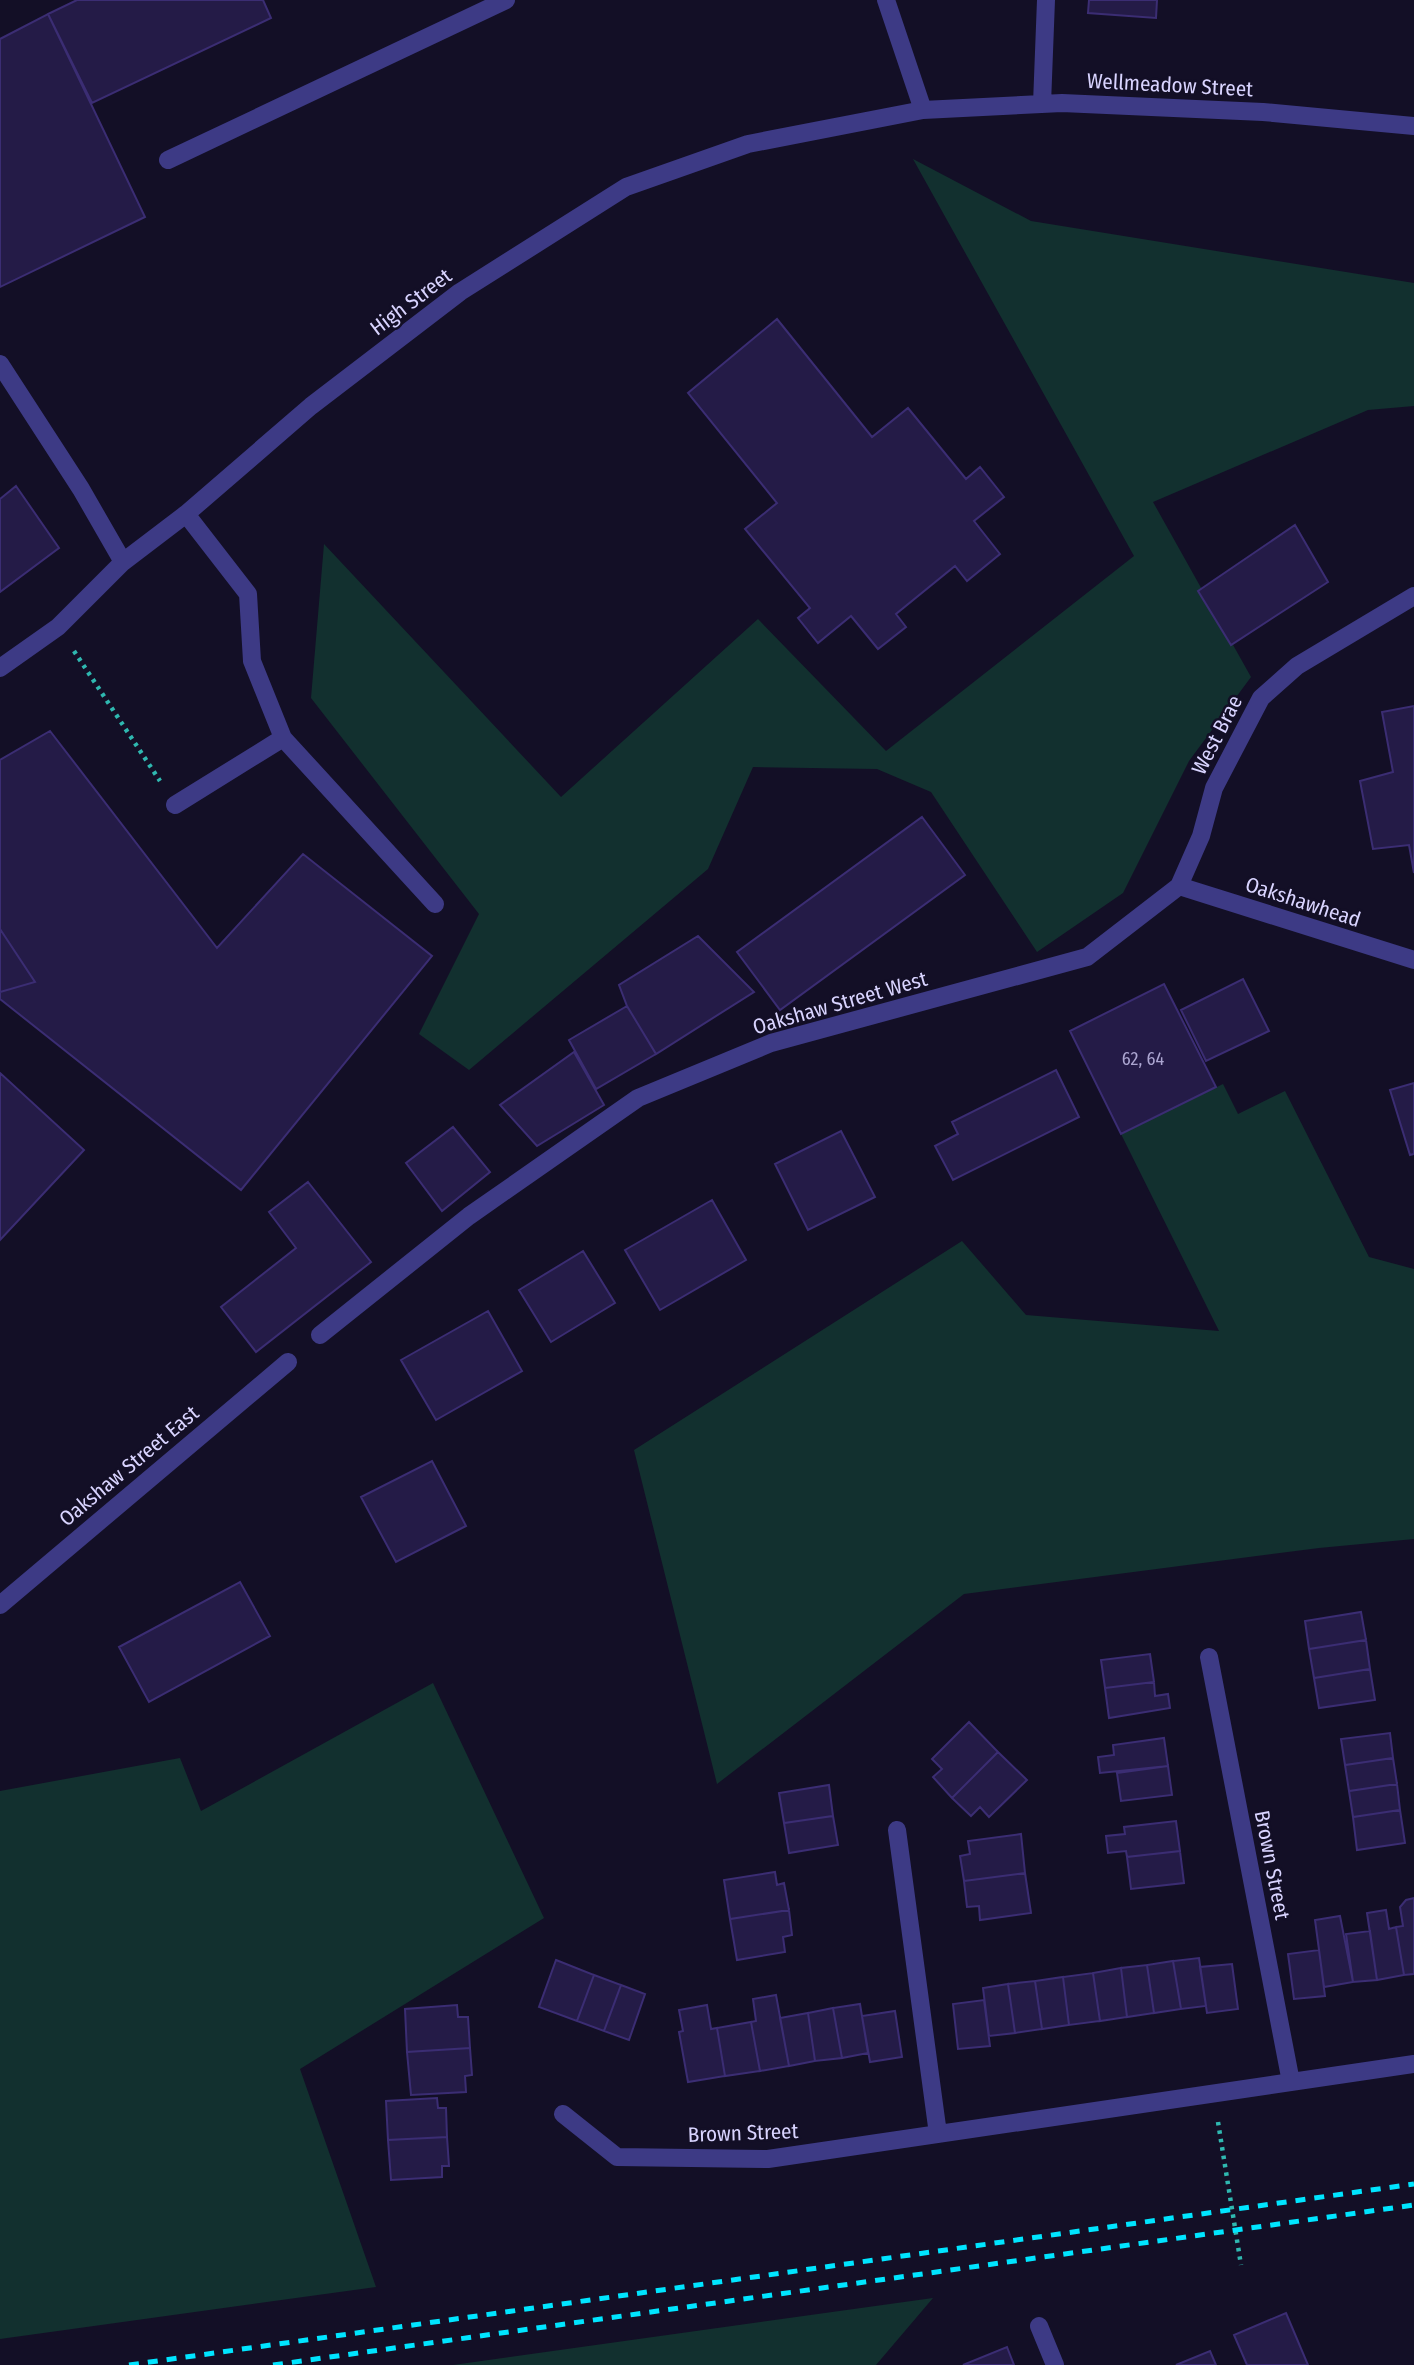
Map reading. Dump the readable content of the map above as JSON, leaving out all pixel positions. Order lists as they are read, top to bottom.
{
  "streets": {
    "street": [
      "Wellmeadow Street",
      "High Street",
      "West Brae",
      "Oakshawhead",
      "Oakshaw Street West",
      "Oakshaw Street East",
      "Brown Street"
    ]
  },
  "crossings": [
    ["Wellmeadow Street", "High Street"],
    ["West Brae", "Oakshawhead"],
    ["West Brae", "Oakshaw Street West"],
    ["Oakshawhead", "Oakshaw Street West"]
  ],
  "house_numbers": ["62, 64"]
}
